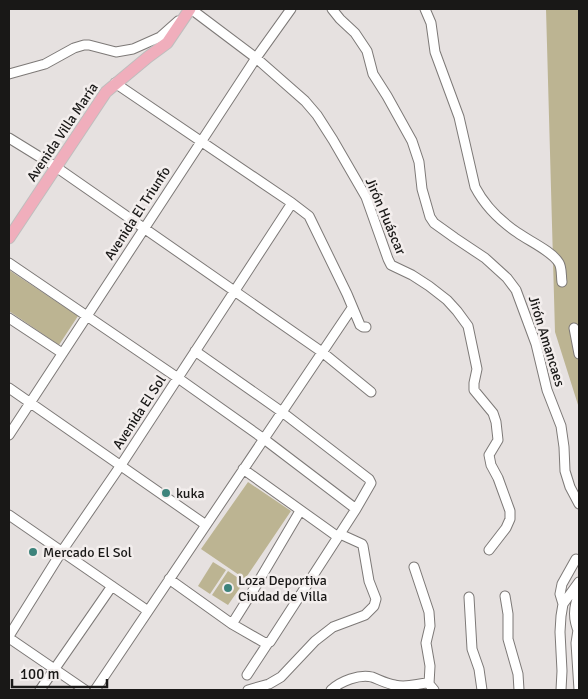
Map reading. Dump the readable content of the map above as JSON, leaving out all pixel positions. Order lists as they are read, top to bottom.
{
  "streets": {
    "main road": ["Avenida Villa María"],
    "street": [
      "Avenida El Triunfo",
      "Jirón Huáscar",
      "Jirón Amancaes",
      "Avenida El Sol"
    ]
  },
  "crossings": [
    ["Avenida Villa María", "Jirón Huáscar"],
    ["Avenida El Triunfo", "Jirón Huáscar"]
  ],
  "places": ["kuka", "Mercado El Sol", "Loza Deportiva Ciudad de Villa"],
  "scale_bar": "100 m"
}
